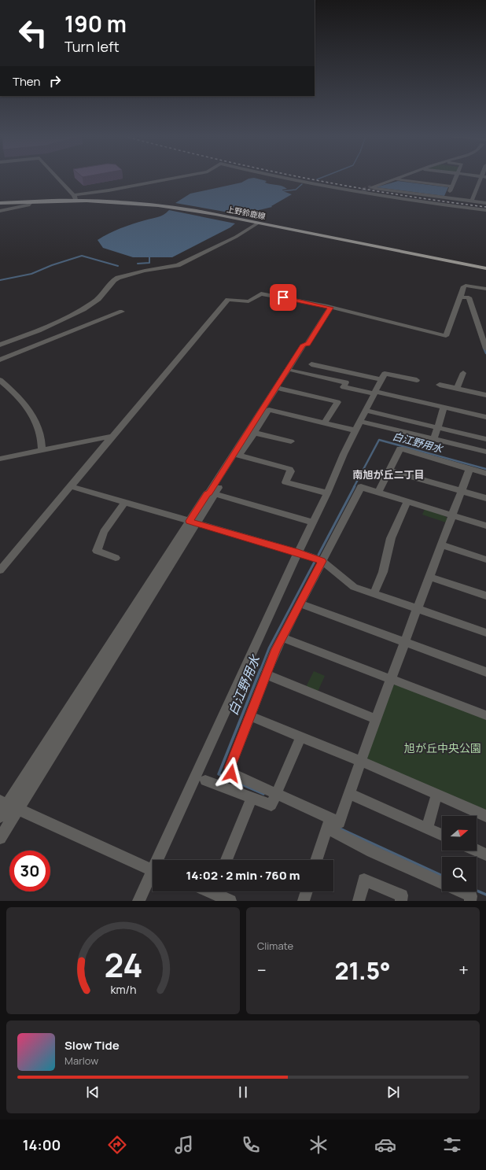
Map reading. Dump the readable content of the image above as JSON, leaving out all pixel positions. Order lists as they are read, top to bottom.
{
  "streets": {
    "main road": ["上野鈴鹿線"]
  },
  "districts": ["南旭が丘二丁目"],
  "water": ["白江野用水"],
  "parks": ["旭が丘中央公園"],
  "north": "right",
  "page": {
    "turn": ["190 m", "Turn left"],
    "then": "Then",
    "limit": "30",
    "trip": "14:02 · 2 min · 760 m",
    "tile": "Climate",
    "heat": ["−", "21.5°", "+"],
    "song": ["Slow Tide", "Marlow"],
    "tabs": "14:00",
    "gauge": ["24", "km/h"]
  }
}
